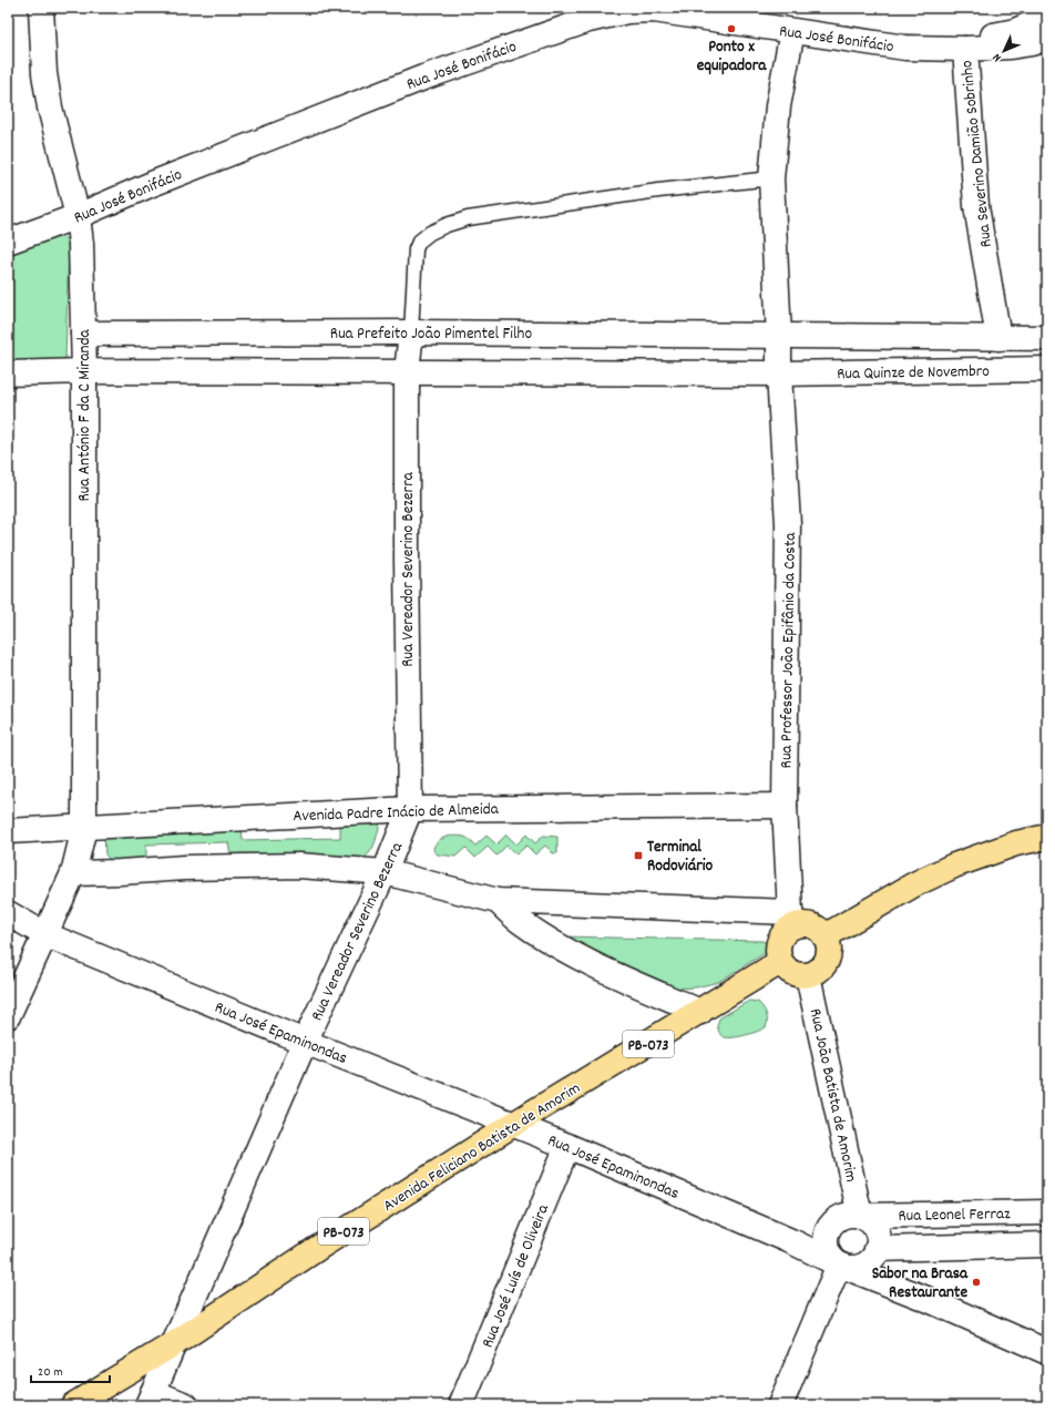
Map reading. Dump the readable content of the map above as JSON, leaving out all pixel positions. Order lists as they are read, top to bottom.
{
  "streets": {
    "main road": ["PB-073", "Avenida Feliciano Batista de Amorim"],
    "street": [
      "Rua José Bonifácio",
      "Rua Severino Damião Sobrinho",
      "Rua Prefeito João Pimentel Filho",
      "Rua Quinze de Novembro",
      "Rua António F da C Miranda",
      "Rua Vereador Severino Bezerra",
      "Rua Professor João Epifânio da Costa",
      "Avenida Padre Inácio de Almeida",
      "Rua José Epaminondas",
      "Rua João Batista de Amorim",
      "Rua Leonel Ferraz",
      "Rua José Luís de Oliveira"
    ]
  },
  "crossings": [
    ["Rua José Bonifácio", "Rua Severino Damião Sobrinho"],
    ["Rua José Bonifácio", "Rua António F da C Miranda"],
    ["Rua Severino Damião Sobrinho", "Rua Quinze de Novembro"],
    ["Rua Prefeito João Pimentel Filho", "Rua Quinze de Novembro"],
    ["Rua Prefeito João Pimentel Filho", "Rua António F da C Miranda"],
    ["Rua Prefeito João Pimentel Filho", "Rua Vereador Severino Bezerra"],
    ["Rua Prefeito João Pimentel Filho", "Rua Professor João Epifânio da Costa"],
    ["Rua Quinze de Novembro", "Rua Professor João Epifânio da Costa"],
    ["Rua António F da C Miranda", "Avenida Padre Inácio de Almeida"],
    ["Rua Vereador Severino Bezerra", "Avenida Padre Inácio de Almeida"],
    ["Rua Vereador Severino Bezerra", "Rua José Epaminondas"],
    ["Rua Vereador Severino Bezerra", "Avenida Feliciano Batista de Amorim"],
    ["Rua Professor João Epifânio da Costa", "Avenida Padre Inácio de Almeida"],
    ["Rua Professor João Epifânio da Costa", "Rua João Batista de Amorim"],
    ["Rua Professor João Epifânio da Costa", "Avenida Feliciano Batista de Amorim"],
    ["Rua José Epaminondas", "Rua João Batista de Amorim"],
    ["Rua José Epaminondas", "Avenida Feliciano Batista de Amorim"],
    ["Rua José Epaminondas", "Rua Leonel Ferraz"],
    ["Rua José Epaminondas", "Rua José Luís de Oliveira"],
    ["Rua João Batista de Amorim", "Avenida Feliciano Batista de Amorim"],
    ["Rua João Batista de Amorim", "Rua Leonel Ferraz"]
  ],
  "places": {
    "other": ["Ponto x equipadora", "Sabor na Brasa Restaurante"],
    "transit": ["Terminal Rodoviário"]
  },
  "scale_bar": "20 m",
  "north": "bottom left"
}
